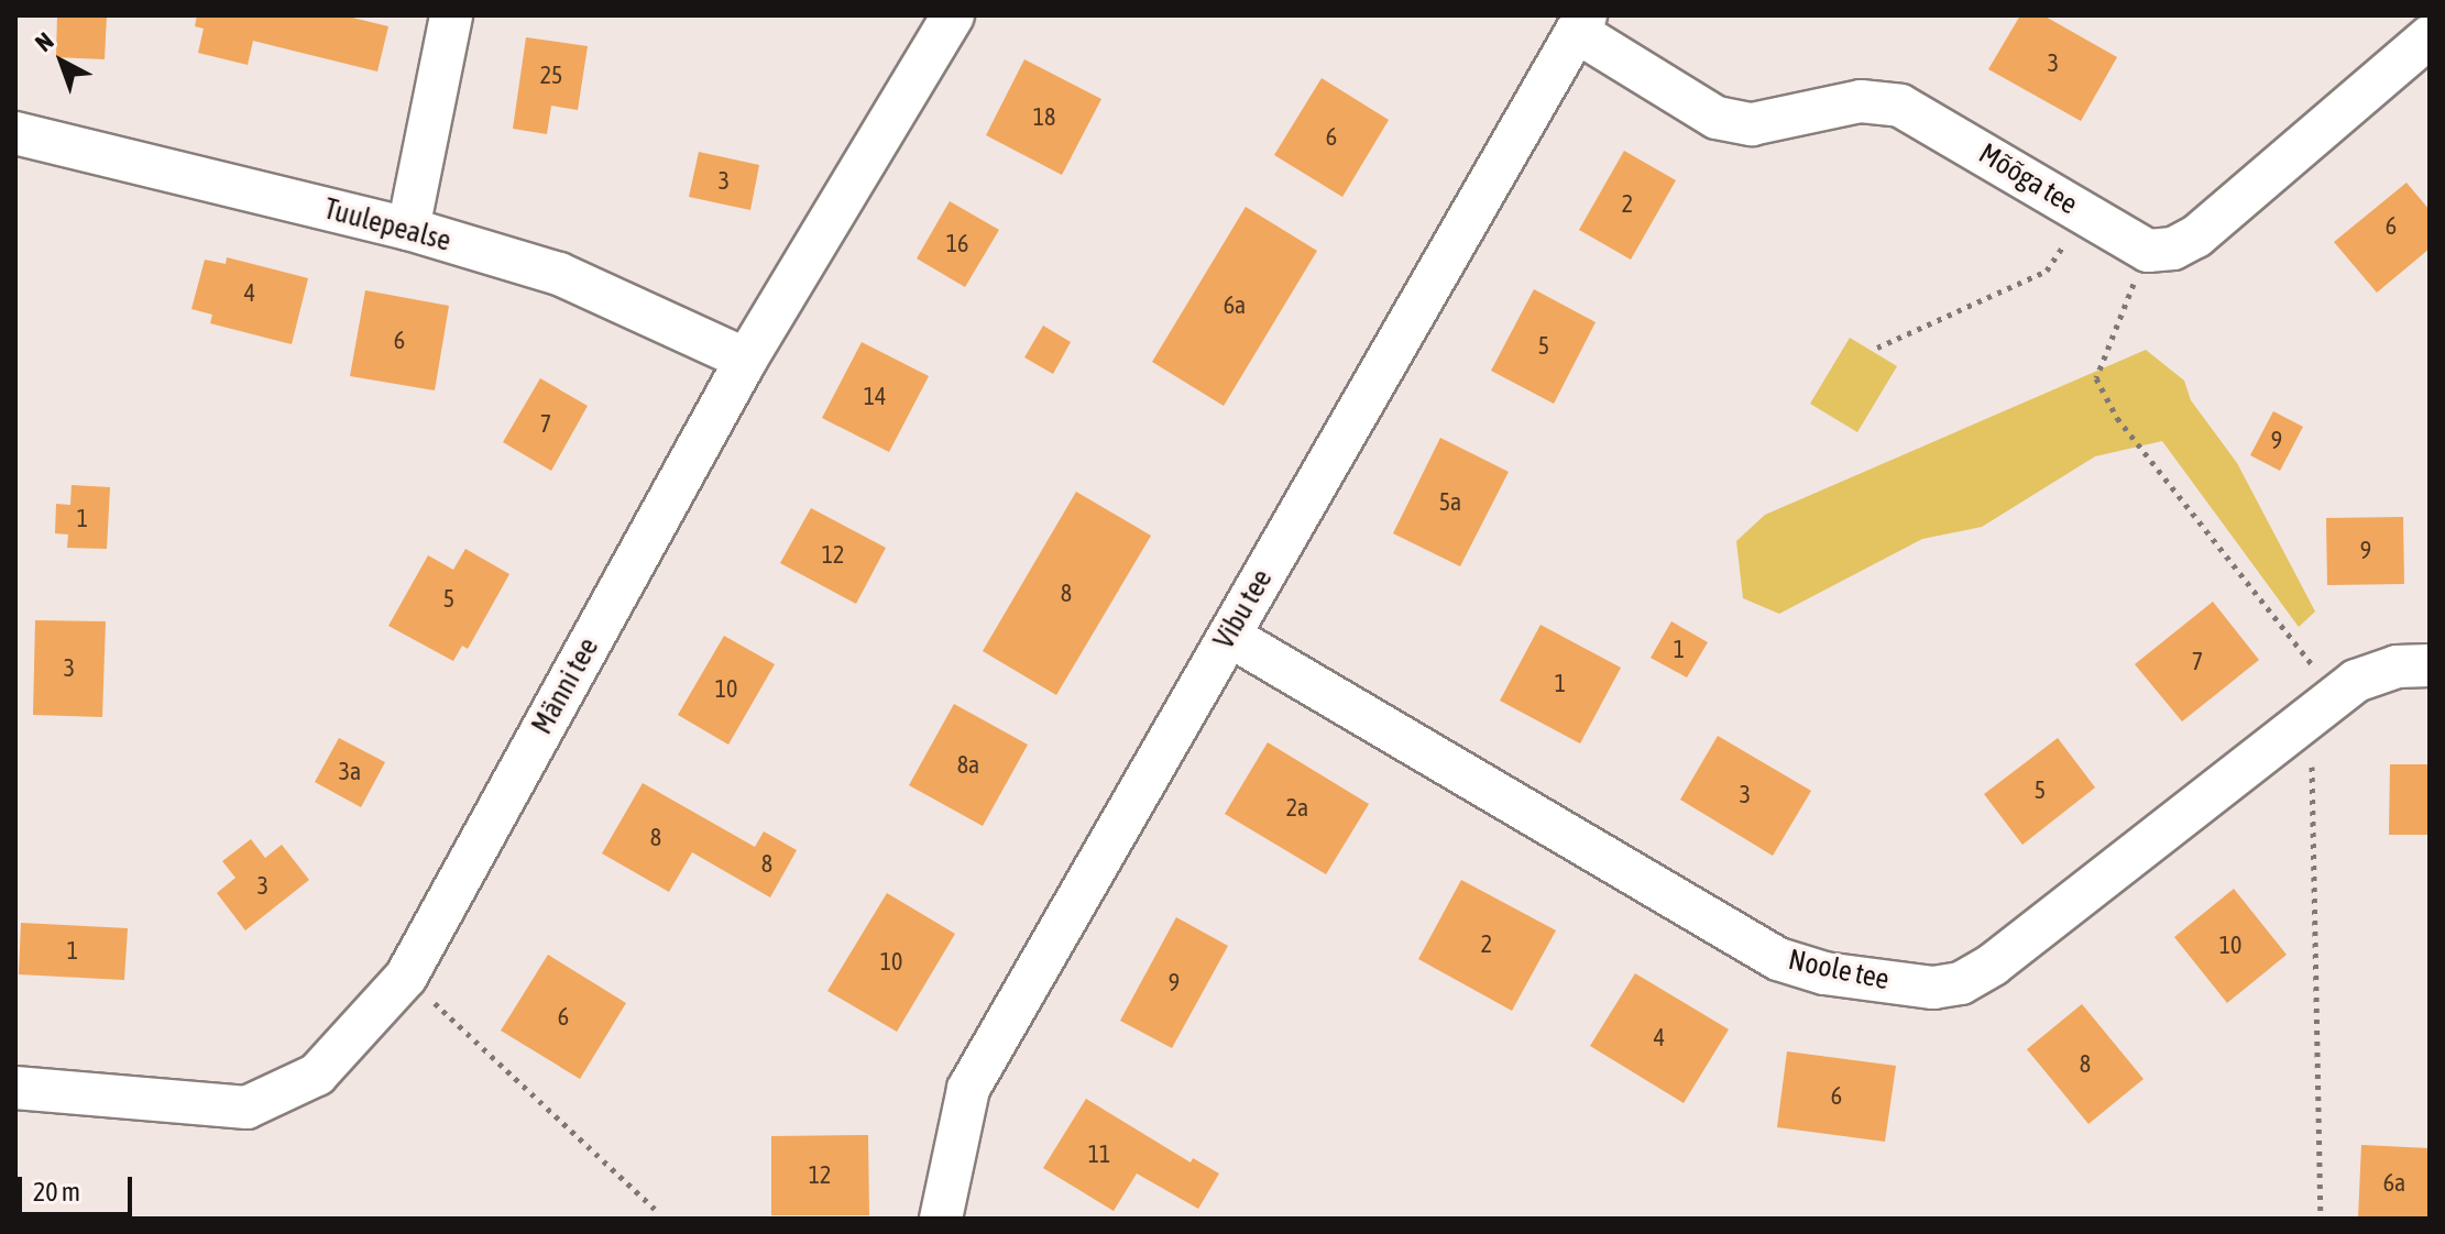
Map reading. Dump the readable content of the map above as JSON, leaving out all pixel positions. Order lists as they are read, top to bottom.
{
  "streets": {
    "street": [
      "Mõõga tee",
      "Tuulepealse",
      "Vibu tee",
      "Männi tee",
      "Noole tee"
    ]
  },
  "crossings": [
    ["Mõõga tee", "Vibu tee"],
    ["Tuulepealse", "Männi tee"],
    ["Vibu tee", "Noole tee"]
  ],
  "house_numbers": [
    "3",
    "25",
    "18",
    "6",
    "3",
    "2",
    "6",
    "16",
    "4",
    "6a",
    "6",
    "5",
    "14",
    "7",
    "9",
    "5a",
    "1",
    "9",
    "12",
    "8",
    "5",
    "1",
    "7",
    "3",
    "1",
    "10",
    "8a",
    "3a",
    "5",
    "3",
    "2a",
    "8",
    "8",
    "3",
    "2",
    "10",
    "1",
    "10",
    "9",
    "6",
    "4",
    "8",
    "6",
    "11",
    "12",
    "6a"
  ],
  "scale_bar": "20 m",
  "north": "top left"
}
